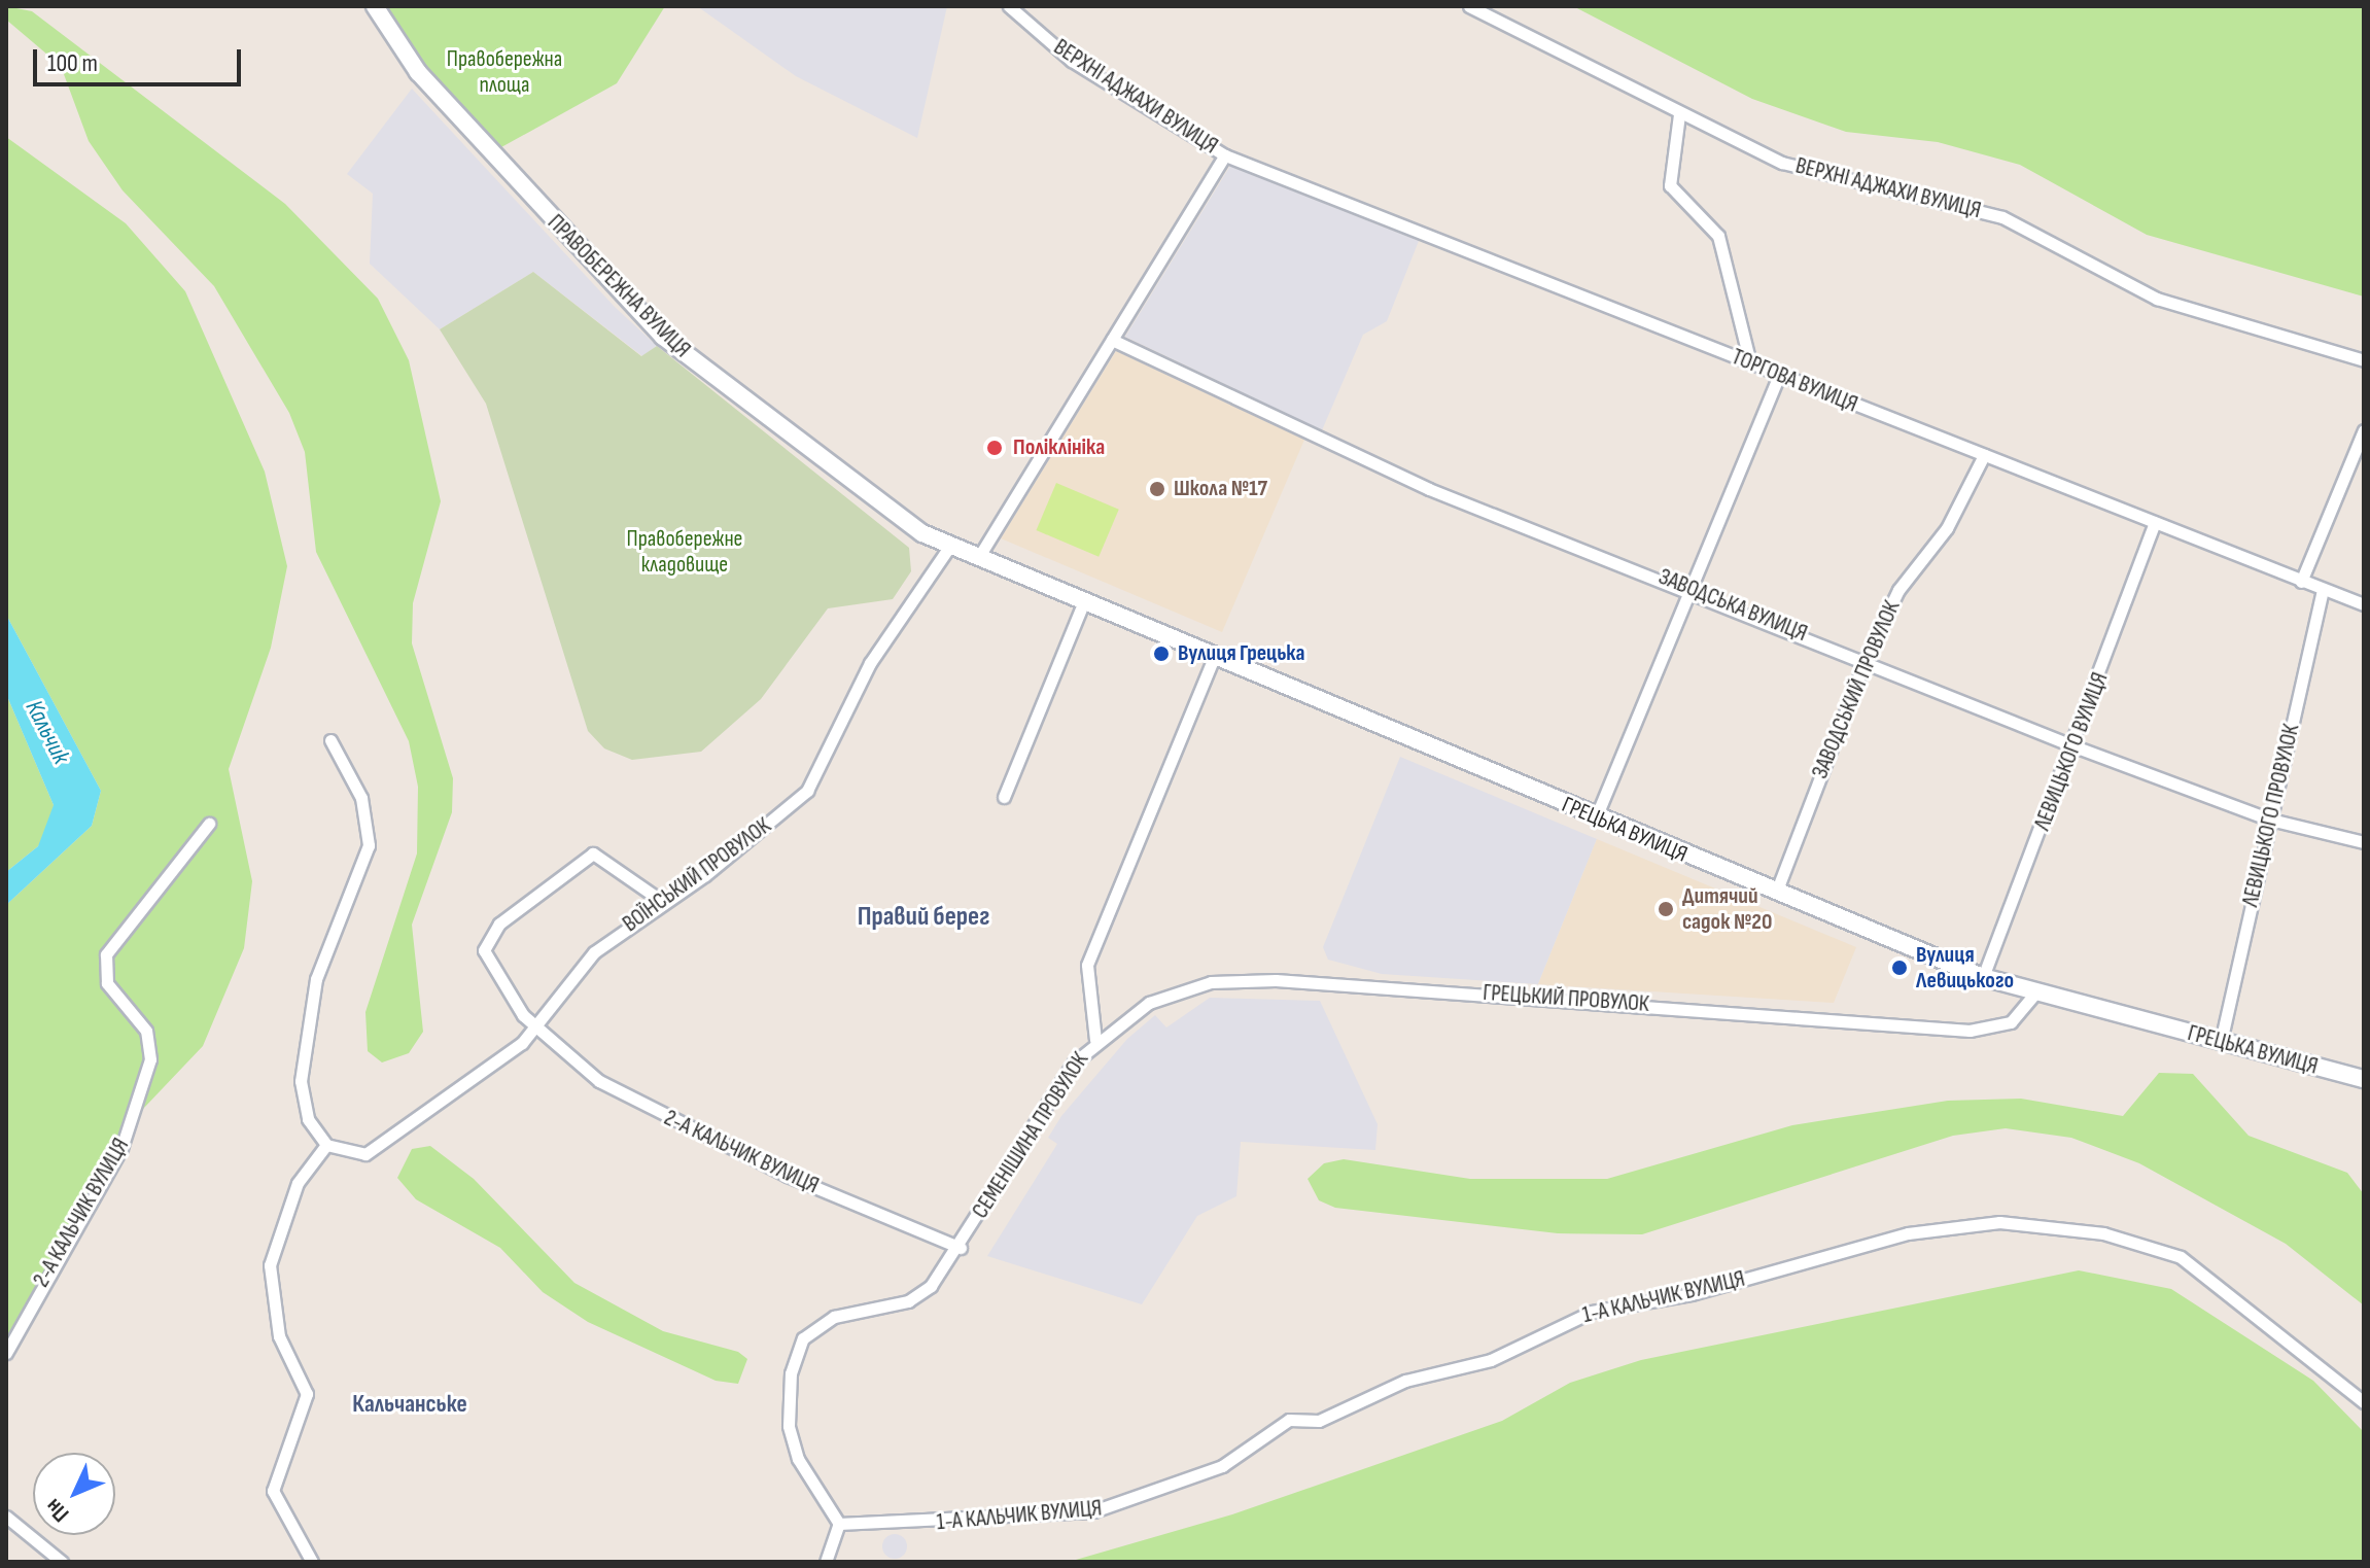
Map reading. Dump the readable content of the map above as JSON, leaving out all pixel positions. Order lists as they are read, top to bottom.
{
  "streets": {
    "street": [
      "ВЕРХНІ АДЖАХИ ВУЛИЦЯ",
      "ПРАВОБЕРЕЖНА ВУЛИЦЯ",
      "ТОРГОВА ВУЛИЦЯ",
      "ЗАВОДСЬКА ВУЛИЦЯ",
      "ЗАВОДСЬКИЙ ПРОВУЛОК",
      "ЛЕВИЦЬКОГО ВУЛИЦЯ",
      "ЛЕВИЦЬКОГО ПРОВУЛОК",
      "ГРЕЦЬКА ВУЛИЦЯ",
      "ВОЇНСЬКИЙ ПРОВУЛОК",
      "ГРЕЦЬКИЙ ПРОВУЛОК",
      "СЕМЕНІШИНА ПРОВУЛОК",
      "2-А КАЛЬЧИК ВУЛИЦЯ",
      "1-А КАЛЬЧИК ВУЛИЦЯ"
    ]
  },
  "crossings": [
    ["ВЕРХНІ АДЖАХИ ВУЛИЦЯ", "ТОРГОВА ВУЛИЦЯ"],
    ["ПРАВОБЕРЕЖНА ВУЛИЦЯ", "ГРЕЦЬКА ВУЛИЦЯ"],
    ["ПРАВОБЕРЕЖНА ВУЛИЦЯ", "ВОЇНСЬКИЙ ПРОВУЛОК"],
    ["ТОРГОВА ВУЛИЦЯ", "ЗАВОДСЬКИЙ ПРОВУЛОК"],
    ["ТОРГОВА ВУЛИЦЯ", "ЛЕВИЦЬКОГО ВУЛИЦЯ"],
    ["ТОРГОВА ВУЛИЦЯ", "ЛЕВИЦЬКОГО ПРОВУЛОК"],
    ["ЗАВОДСЬКА ВУЛИЦЯ", "ЗАВОДСЬКИЙ ПРОВУЛОК"],
    ["ЗАВОДСЬКА ВУЛИЦЯ", "ЛЕВИЦЬКОГО ВУЛИЦЯ"],
    ["ЗАВОДСЬКА ВУЛИЦЯ", "ЛЕВИЦЬКОГО ПРОВУЛОК"],
    ["ЗАВОДСЬКИЙ ПРОВУЛОК", "ГРЕЦЬКА ВУЛИЦЯ"],
    ["ЛЕВИЦЬКОГО ВУЛИЦЯ", "ГРЕЦЬКА ВУЛИЦЯ"],
    ["ЛЕВИЦЬКОГО ПРОВУЛОК", "ГРЕЦЬКА ВУЛИЦЯ"],
    ["ГРЕЦЬКА ВУЛИЦЯ", "ВОЇНСЬКИЙ ПРОВУЛОК"],
    ["ГРЕЦЬКА ВУЛИЦЯ", "ГРЕЦЬКИЙ ПРОВУЛОК"],
    ["ГРЕЦЬКА ВУЛИЦЯ", "СЕМЕНІШИНА ПРОВУЛОК"],
    ["ВОЇНСЬКИЙ ПРОВУЛОК", "2-А КАЛЬЧИК ВУЛИЦЯ"],
    ["ГРЕЦЬКИЙ ПРОВУЛОК", "СЕМЕНІШИНА ПРОВУЛОК"],
    ["СЕМЕНІШИНА ПРОВУЛОК", "2-А КАЛЬЧИК ВУЛИЦЯ"],
    ["СЕМЕНІШИНА ПРОВУЛОК", "1-А КАЛЬЧИК ВУЛИЦЯ"]
  ],
  "districts": ["Правий берег", "Кальчанське"],
  "water": ["Кальчик"],
  "parks": ["Правобережна площа", "Правобережне кладовище"],
  "places": [
    "Поліклініка",
    "Школа №17",
    "Вулиця Грецька",
    "Дитячий садок №20",
    "Вулиця Левицького"
  ],
  "scale_bar": "100 m",
  "north": "bottom left"
}
